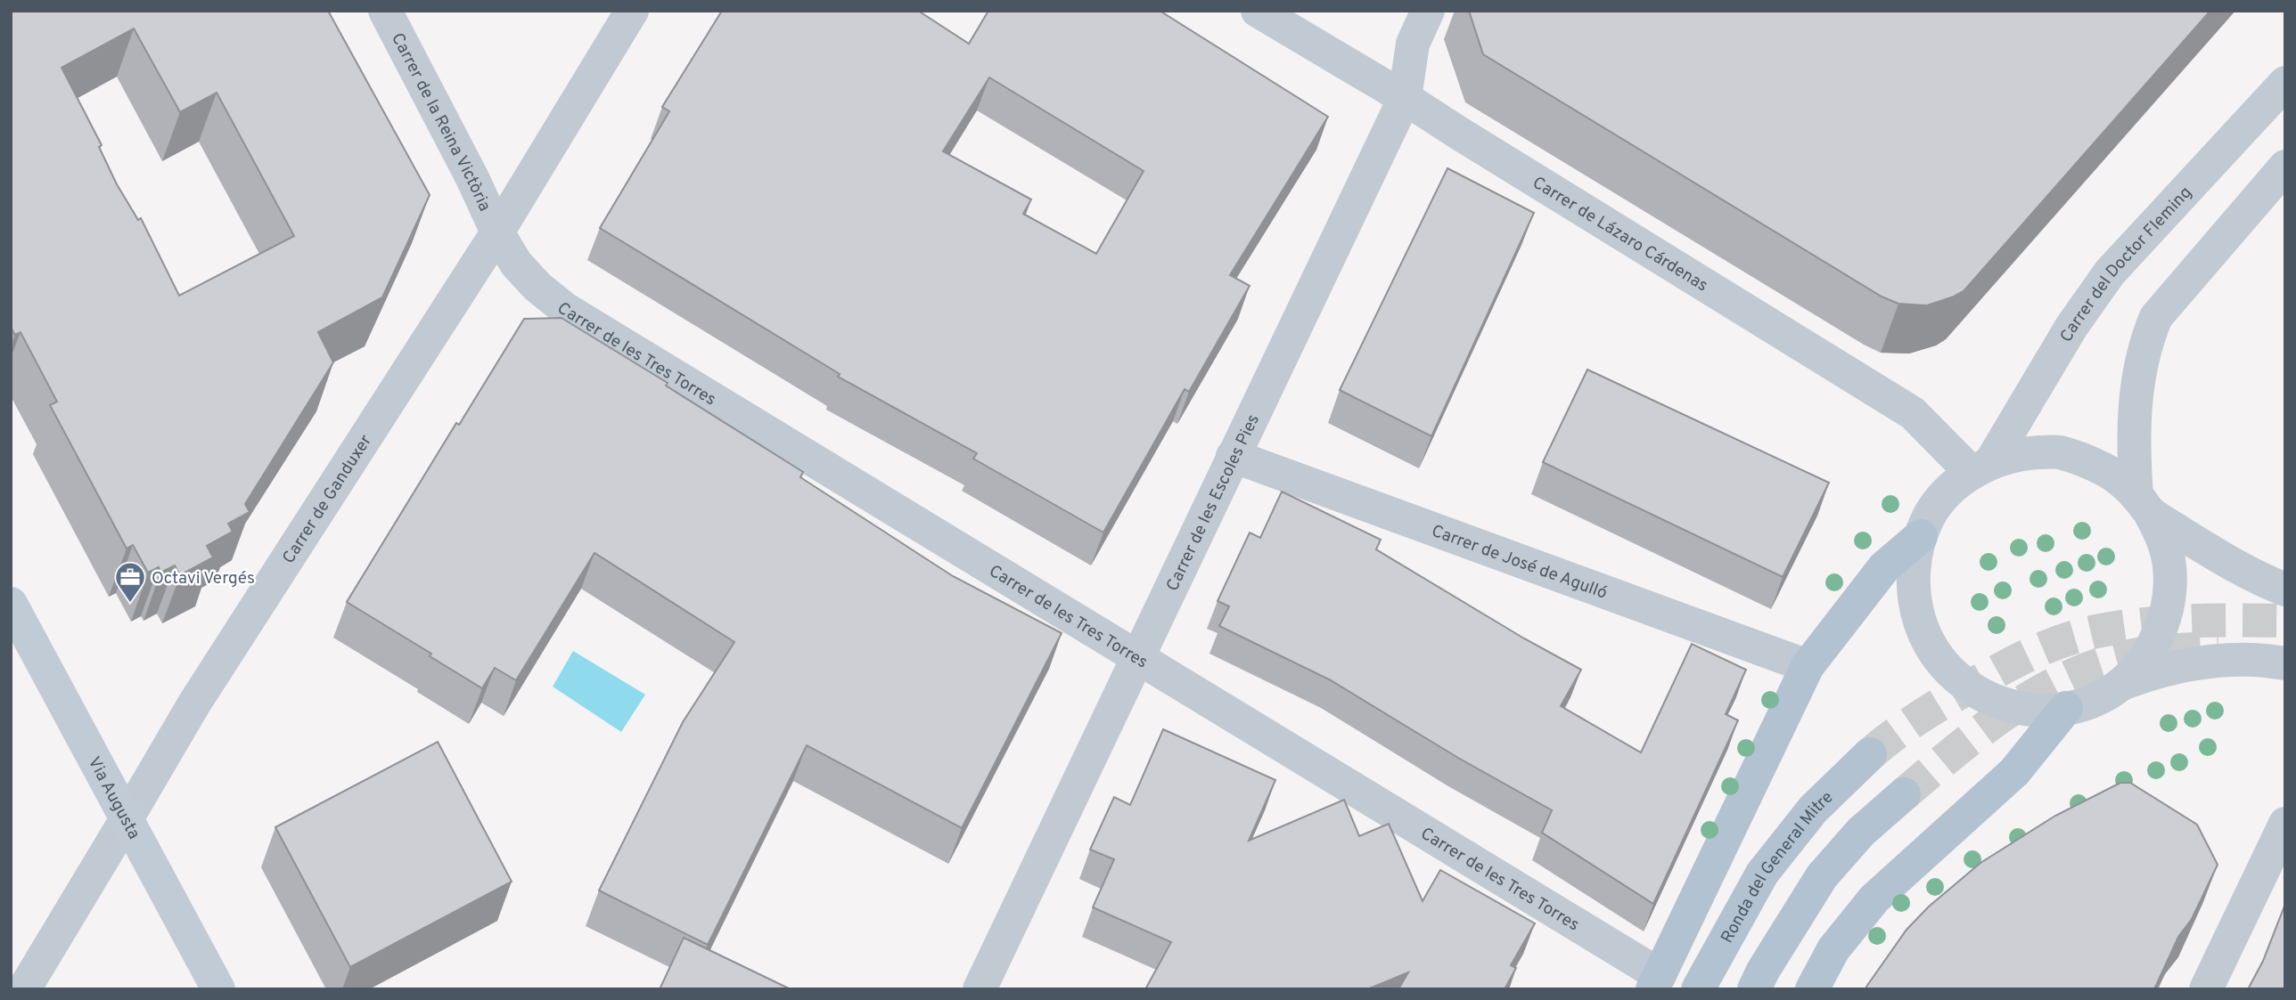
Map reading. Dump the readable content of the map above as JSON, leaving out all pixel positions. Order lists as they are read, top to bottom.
{
  "streets": {
    "main road": ["Via Augusta", "Ronda del General Mitre"],
    "street": [
      "Carrer de la Reina Victòria",
      "Carrer de Lázaro Cárdenas",
      "Carrer del Doctor Fleming",
      "Carrer de les Tres Torres",
      "Carrer de Ganduxer",
      "Carrer de les Escoles Pies",
      "Carrer de José de Agulló"
    ]
  },
  "crossings": [
    ["Carrer de la Reina Victòria", "Carrer de les Tres Torres"],
    ["Carrer de la Reina Victòria", "Carrer de Ganduxer"],
    ["Carrer de Lázaro Cárdenas", "Carrer del Doctor Fleming"],
    ["Carrer de Lázaro Cárdenas", "Carrer de les Escoles Pies"],
    ["Carrer de les Tres Torres", "Carrer de Ganduxer"],
    ["Carrer de les Tres Torres", "Carrer de les Escoles Pies"],
    ["Carrer de Ganduxer", "Via Augusta"],
    ["Carrer de les Escoles Pies", "Carrer de José de Agulló"]
  ],
  "places": {
    "office": ["Octavi Vergés"]
  }
}
